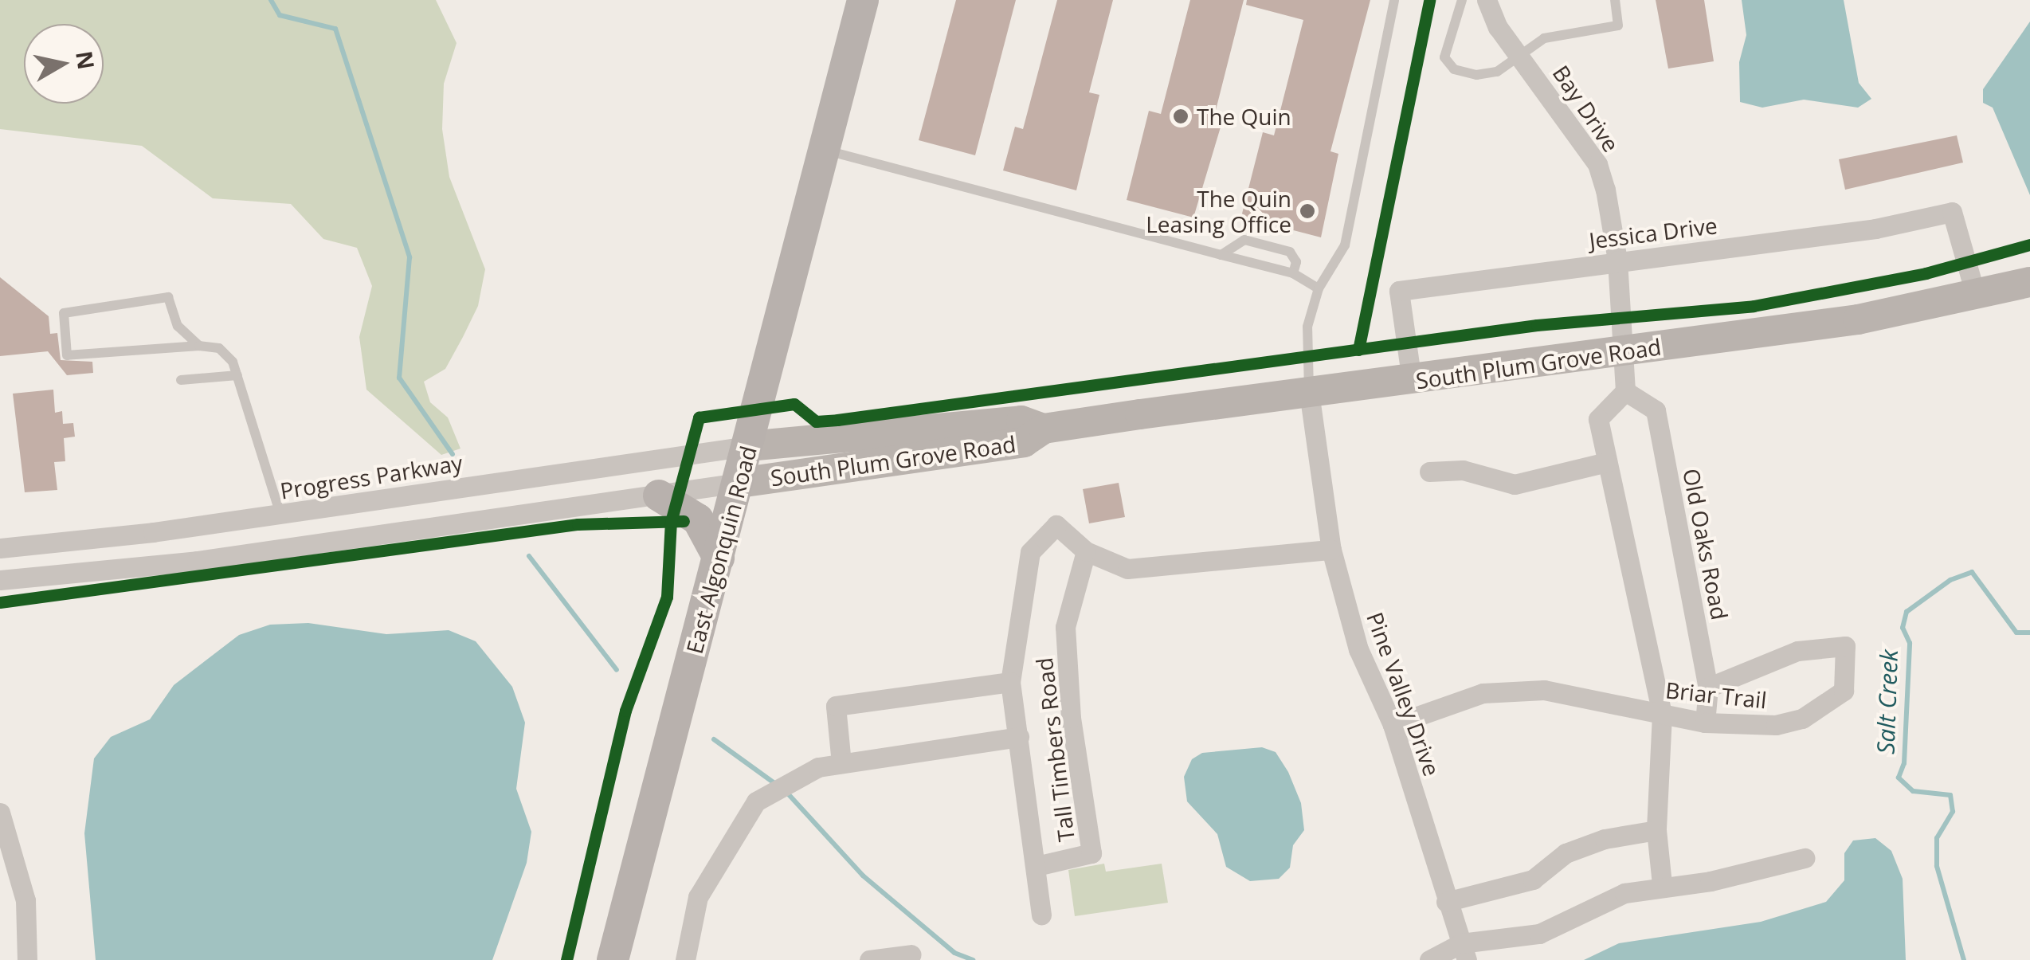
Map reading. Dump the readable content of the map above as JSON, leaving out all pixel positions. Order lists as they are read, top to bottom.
{
  "streets": {
    "main road": ["East Algonquin Road"],
    "street": [
      "Bay Drive",
      "Jessica Drive",
      "South Plum Grove Road",
      "Progress Parkway",
      "Old Oaks Road",
      "Pine Valley Drive",
      "Briar Trail",
      "Tall Timbers Road"
    ]
  },
  "crossings": [
    ["Bay Drive", "Jessica Drive"],
    ["Bay Drive", "South Plum Grove Road"],
    ["Jessica Drive", "South Plum Grove Road"],
    ["South Plum Grove Road", "Progress Parkway"],
    ["South Plum Grove Road", "East Algonquin Road"],
    ["South Plum Grove Road", "Pine Valley Drive"],
    ["Progress Parkway", "East Algonquin Road"],
    ["Old Oaks Road", "Briar Trail"],
    ["Pine Valley Drive", "Briar Trail"]
  ],
  "water": ["Salt Creek"],
  "places": ["The Quin", "The Quin Leasing Office"],
  "north": "right"
}
